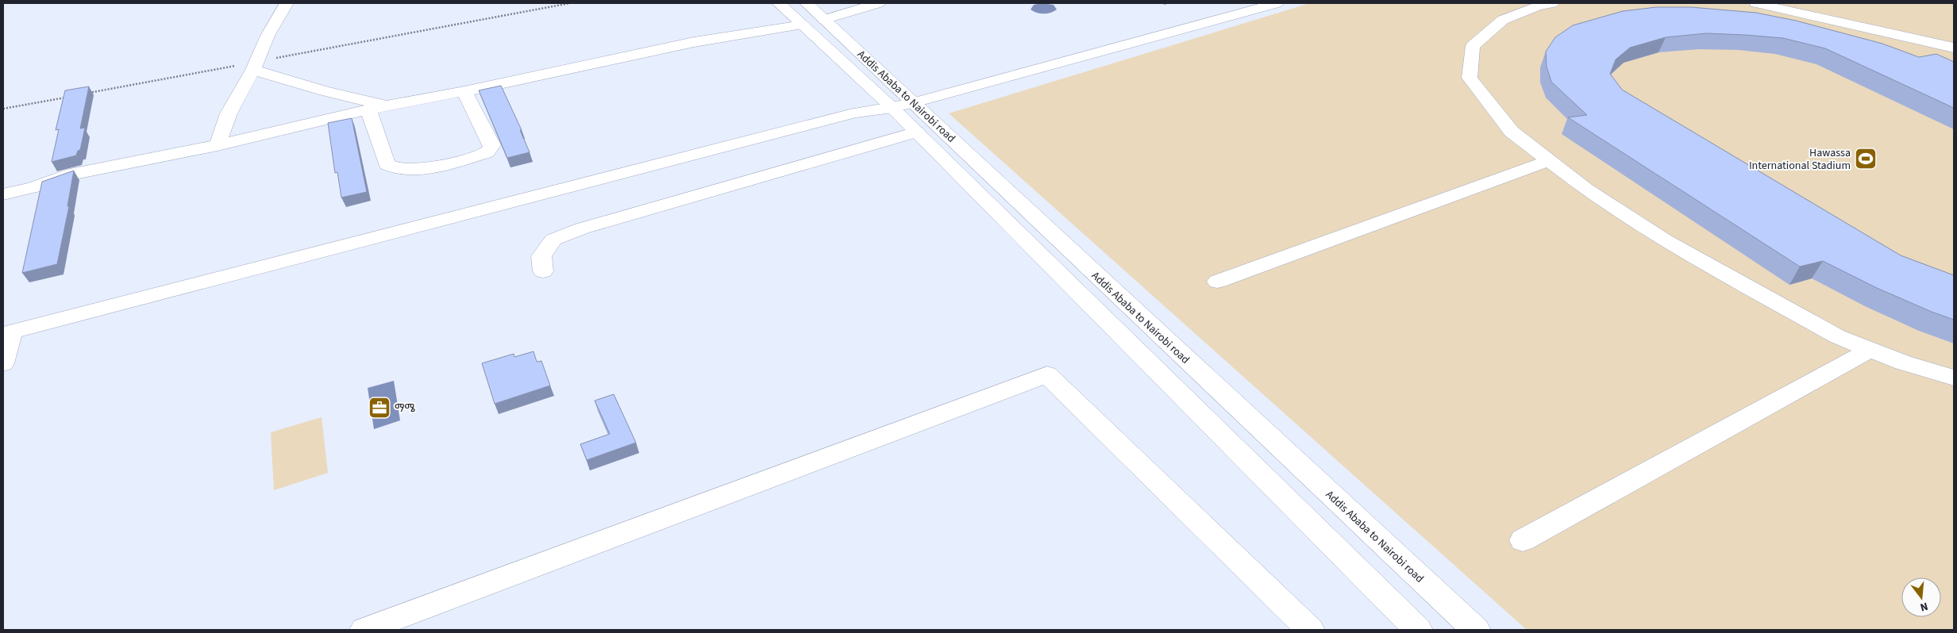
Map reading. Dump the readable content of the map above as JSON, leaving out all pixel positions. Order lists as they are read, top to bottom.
{
  "streets": {
    "main road": ["Addis Ababa to Nairobi road"]
  },
  "places": {
    "sports": ["Hawassa International Stadium"],
    "office": ["ማሜ"]
  },
  "north": "bottom"
}
